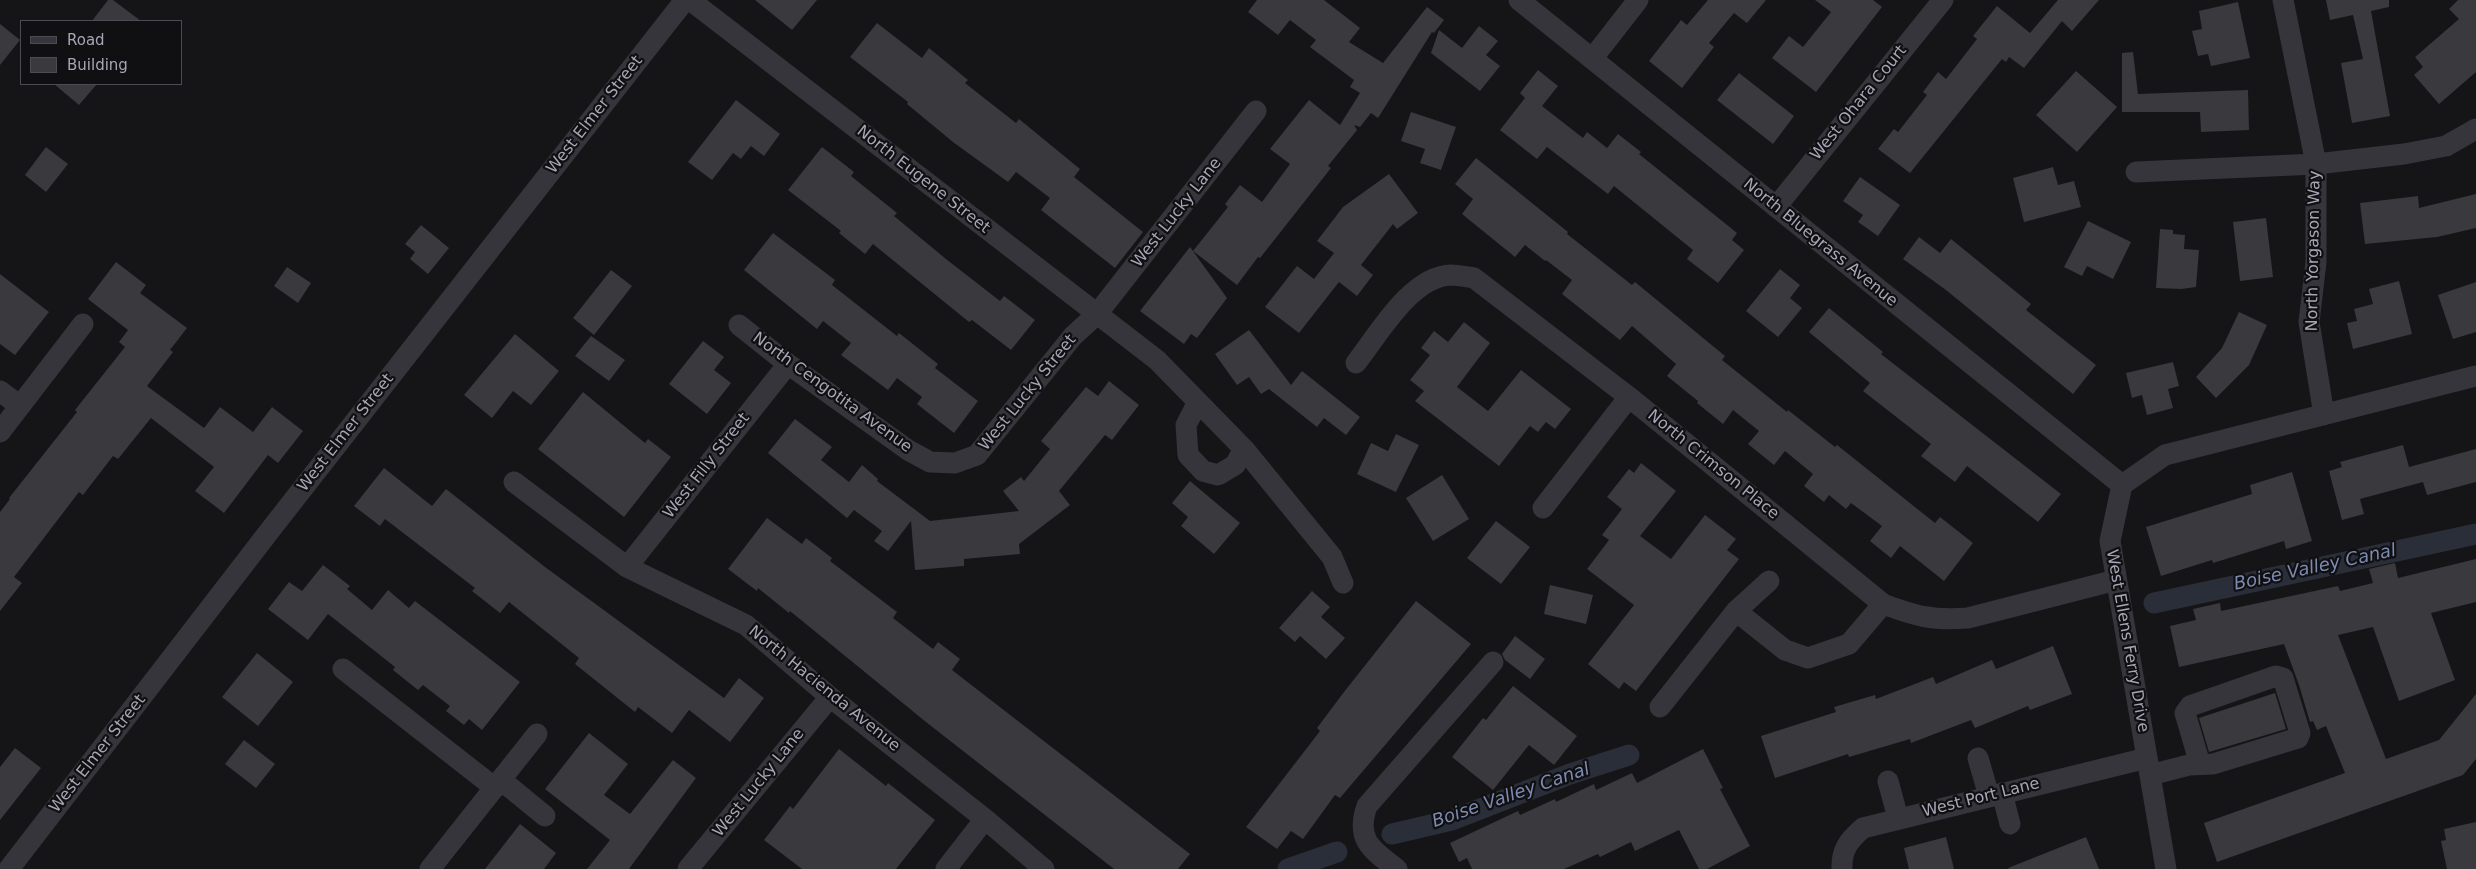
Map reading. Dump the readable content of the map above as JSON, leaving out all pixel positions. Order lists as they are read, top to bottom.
{
  "streets": {
    "street": [
      "West Ohara Court",
      "West Elmer Street",
      "North Eugene Street",
      "West Lucky Lane",
      "North Bluegrass Avenue",
      "North Yorgason Way",
      "North Cengotita Avenue",
      "West Lucky Street",
      "North Crimson Place",
      "West Filly Street",
      "West Ellens Ferry Drive",
      "North Hacienda Avenue",
      "West Port Lane"
    ]
  },
  "crossings": [
    ["West Ohara Court", "North Bluegrass Avenue"],
    ["North Eugene Street", "West Lucky Lane"],
    ["North Eugene Street", "West Lucky Street"],
    ["West Lucky Lane", "West Lucky Street"],
    ["West Lucky Lane", "North Hacienda Avenue"],
    ["North Bluegrass Avenue", "West Ellens Ferry Drive"],
    ["North Cengotita Avenue", "West Lucky Street"],
    ["North Cengotita Avenue", "West Filly Street"],
    ["North Crimson Place", "West Ellens Ferry Drive"],
    ["West Filly Street", "North Hacienda Avenue"],
    ["West Ellens Ferry Drive", "West Port Lane"]
  ],
  "water": ["Boise Valley Canal"],
  "legend": ["Road", "Building"]
}
